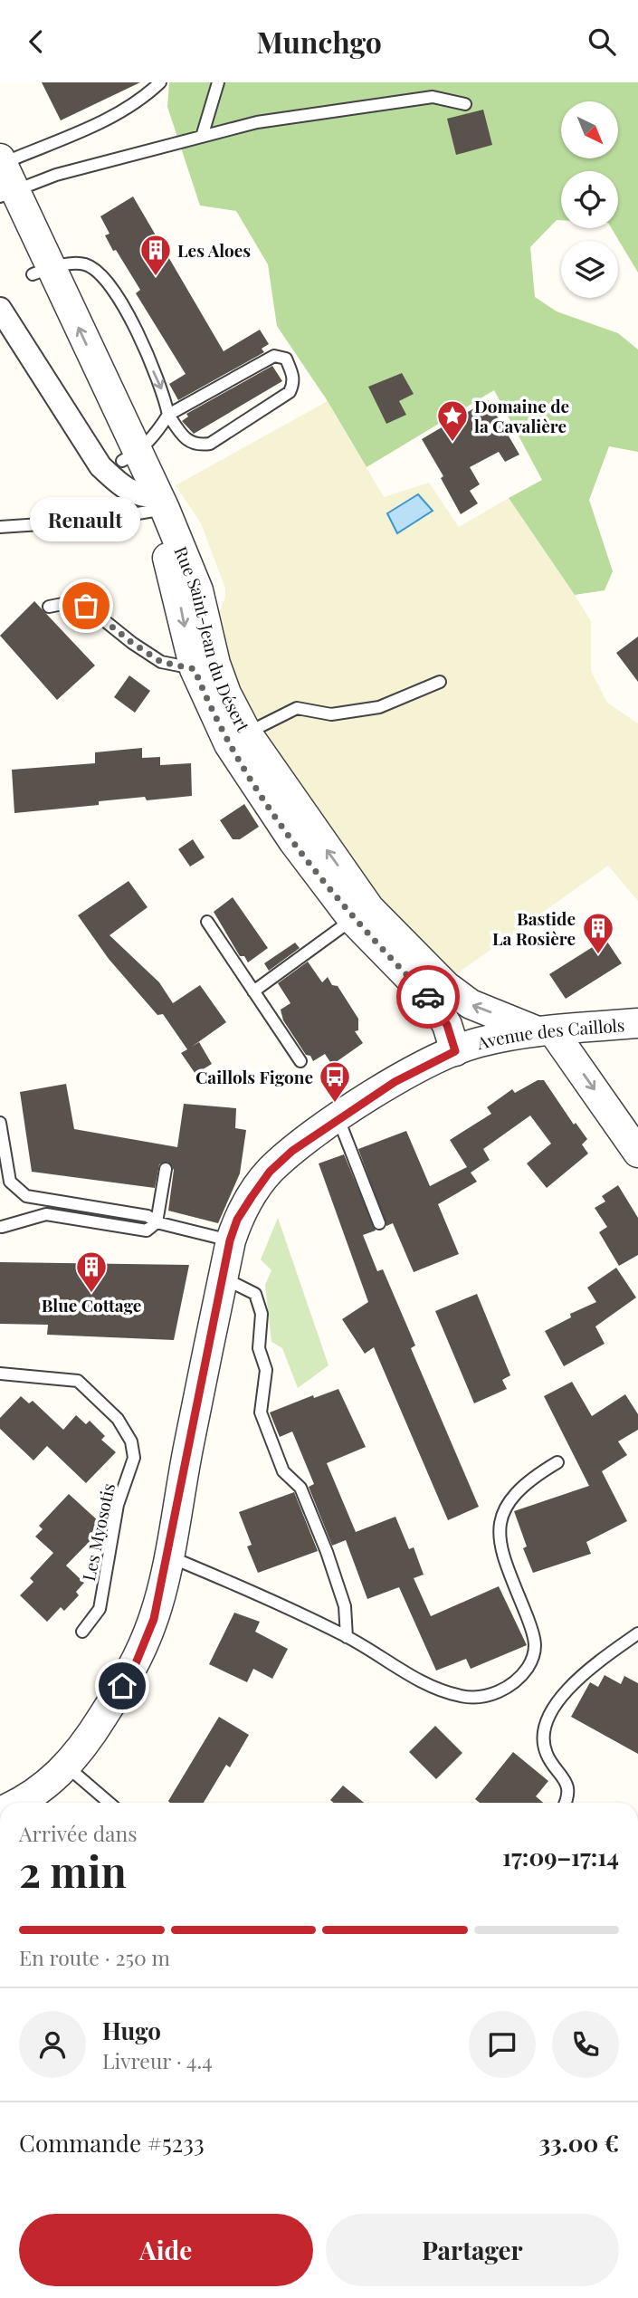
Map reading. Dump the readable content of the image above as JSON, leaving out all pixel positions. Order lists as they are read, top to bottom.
{
  "streets": {
    "street": ["Rue Saint-Jean du Désert", "Avenue des Caillols"],
    "lane": ["Les Myosotis"]
  },
  "crossings": [
    ["Rue Saint-Jean du Désert", "Avenue des Caillols"]
  ],
  "places": {
    "building": ["Les Aloes", "Bastide La Rosière", "Blue Cottage"],
    "place": ["Domaine de la Cavalière"],
    "other": ["Renault"],
    "bus stop": ["Caillols Figone"]
  },
  "north": "bottom right",
  "page": {
    "header": "Munchgo",
    "bubble": "Renault",
    "heading": ["2 min", "Arrivée dans", "17:09–17:14"],
    "panel": [
      "Hugo",
      "Livreur · 4.4",
      "Commande #5233",
      "33.00 €"
    ],
    "bar": "En route · 250 m",
    "buttons": ["Aide", "Partager"]
  }
}
